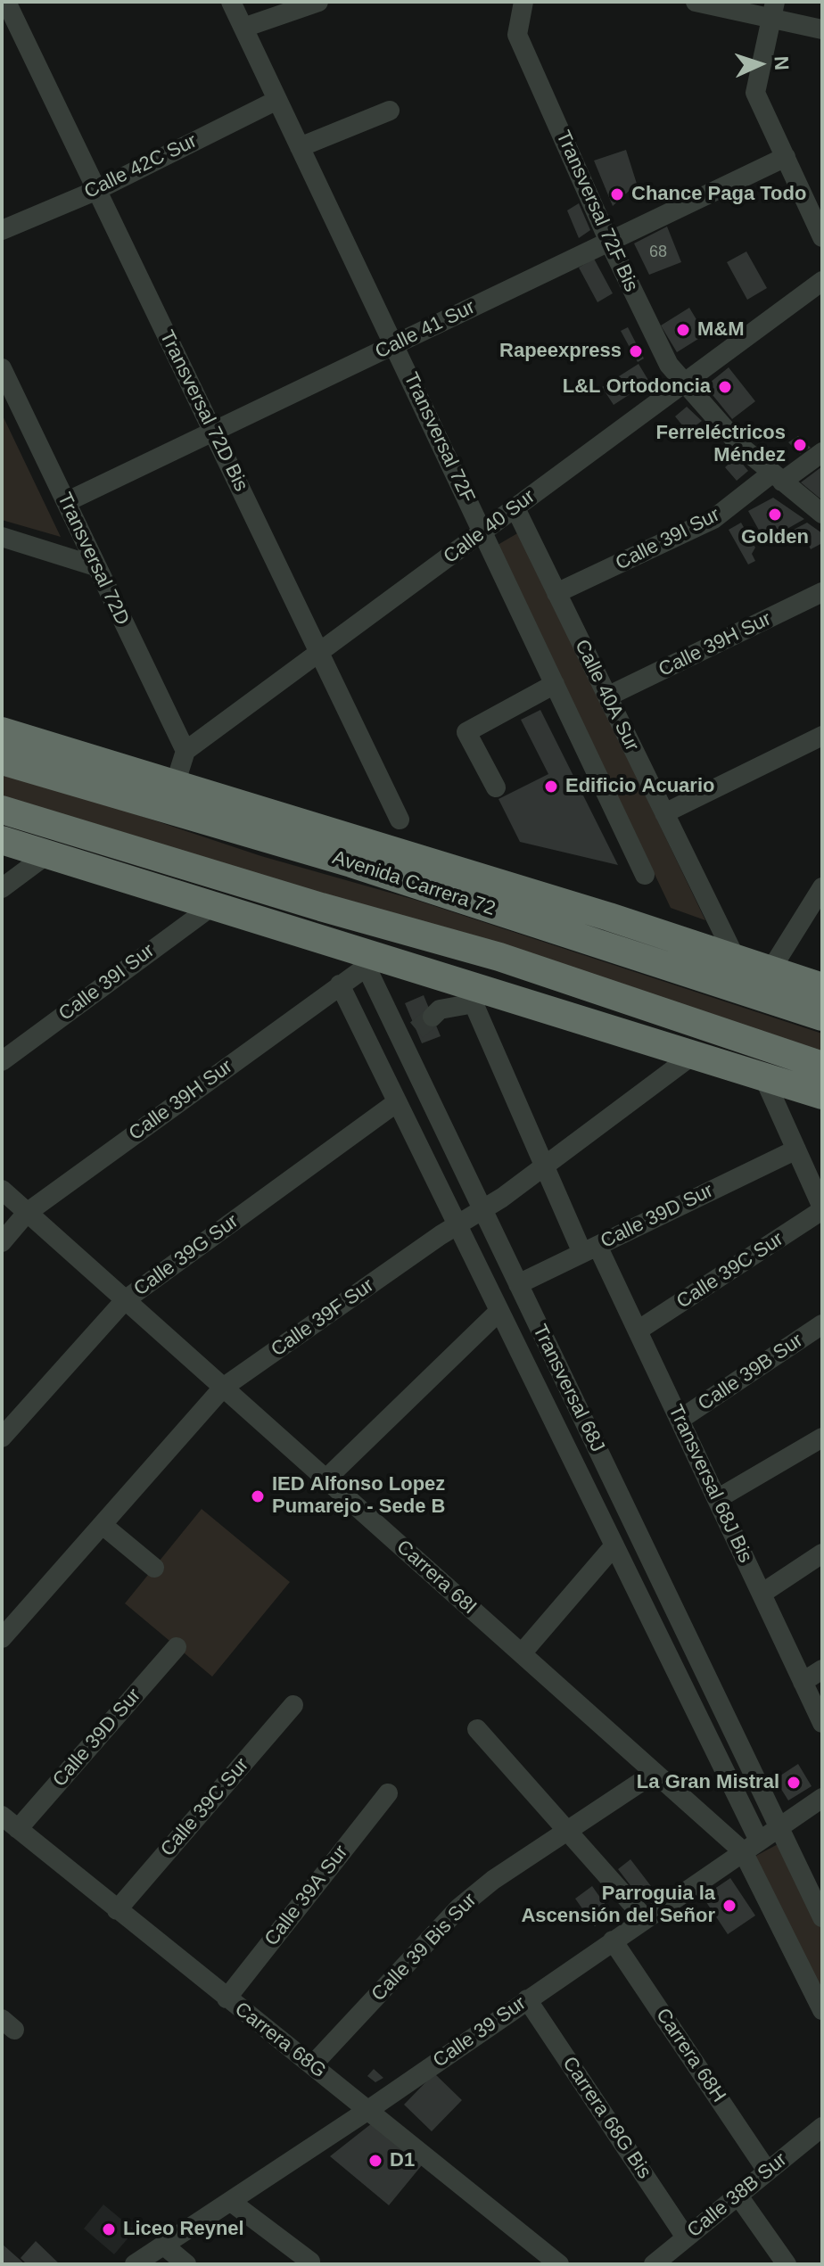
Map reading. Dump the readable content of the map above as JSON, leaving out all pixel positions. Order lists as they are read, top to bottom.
{
  "streets": {
    "highway": ["Avenida Carrera 72"],
    "street": [
      "Calle 42C Sur",
      "Transversal 72F Bis",
      "Calle 41 Sur",
      "Transversal 72D Bis",
      "Transversal 72F",
      "Calle 40 Sur",
      "Calle 39I Sur",
      "Transversal 72D",
      "Calle 39H Sur",
      "Calle 40A Sur",
      "Calle 39D Sur",
      "Calle 39G Sur",
      "Calle 39C Sur",
      "Calle 39F Sur",
      "Calle 39B Sur",
      "Transversal 68J",
      "Transversal 68J Bis",
      "Carrera 68I",
      "Calle 39A Sur",
      "Calle 39 Bis Sur",
      "Calle 39 Sur",
      "Carrera 68G",
      "Carrera 68H",
      "Carrera 68G Bis",
      "Calle 38B Sur"
    ]
  },
  "crossings": [
    ["Calle 42C Sur", "Transversal 72D Bis"],
    ["Calle 42C Sur", "Transversal 72F"],
    ["Transversal 72F Bis", "Calle 41 Sur"],
    ["Transversal 72F Bis", "Calle 40 Sur"],
    ["Transversal 72F Bis", "Calle 39I Sur"],
    ["Calle 41 Sur", "Transversal 72D Bis"],
    ["Calle 41 Sur", "Transversal 72F"],
    ["Calle 41 Sur", "Transversal 72D"],
    ["Transversal 72D Bis", "Calle 40 Sur"],
    ["Transversal 72F", "Calle 40 Sur"],
    ["Calle 40 Sur", "Transversal 72D"],
    ["Calle 40 Sur", "Calle 40A Sur"],
    ["Calle 39I Sur", "Calle 40A Sur"],
    ["Calle 39H Sur", "Calle 40A Sur"],
    ["Calle 39H Sur", "Transversal 68J"],
    ["Calle 39H Sur", "Carrera 68I"],
    ["Calle 40A Sur", "Avenida Carrera 72"],
    ["Calle 39D Sur", "Transversal 68J"],
    ["Calle 39D Sur", "Transversal 68J Bis"],
    ["Calle 39D Sur", "Carrera 68G"],
    ["Calle 39G Sur", "Transversal 68J"],
    ["Calle 39G Sur", "Carrera 68I"],
    ["Calle 39C Sur", "Transversal 68J Bis"],
    ["Calle 39C Sur", "Carrera 68G"],
    ["Calle 39F Sur", "Transversal 68J"],
    ["Calle 39F Sur", "Transversal 68J Bis"],
    ["Calle 39F Sur", "Carrera 68I"],
    ["Calle 39B Sur", "Transversal 68J Bis"],
    ["Transversal 68J", "Carrera 68I"],
    ["Transversal 68J", "Calle 39 Sur"],
    ["Carrera 68I", "Calle 39 Bis Sur"],
    ["Carrera 68I", "Calle 39 Sur"],
    ["Calle 39A Sur", "Carrera 68G"],
    ["Calle 39 Bis Sur", "Carrera 68G"],
    ["Calle 39 Sur", "Carrera 68G"],
    ["Calle 39 Sur", "Carrera 68H"],
    ["Calle 39 Sur", "Carrera 68G Bis"],
    ["Carrera 68H", "Calle 38B Sur"],
    ["Carrera 68G Bis", "Calle 38B Sur"]
  ],
  "places": [
    "Chance Paga Todo",
    "M&M",
    "Rapeexpress",
    "L&L Ortodoncia",
    "Ferreléctricos Méndez",
    "Golden",
    "Edificio Acuario",
    "IED Alfonso Lopez Pumarejo - Sede B",
    "La Gran Mistral",
    "Parroguia la Ascensión del Señor",
    "D1",
    "Liceo Reynel"
  ],
  "house_numbers": ["68"],
  "north": "right"
}
